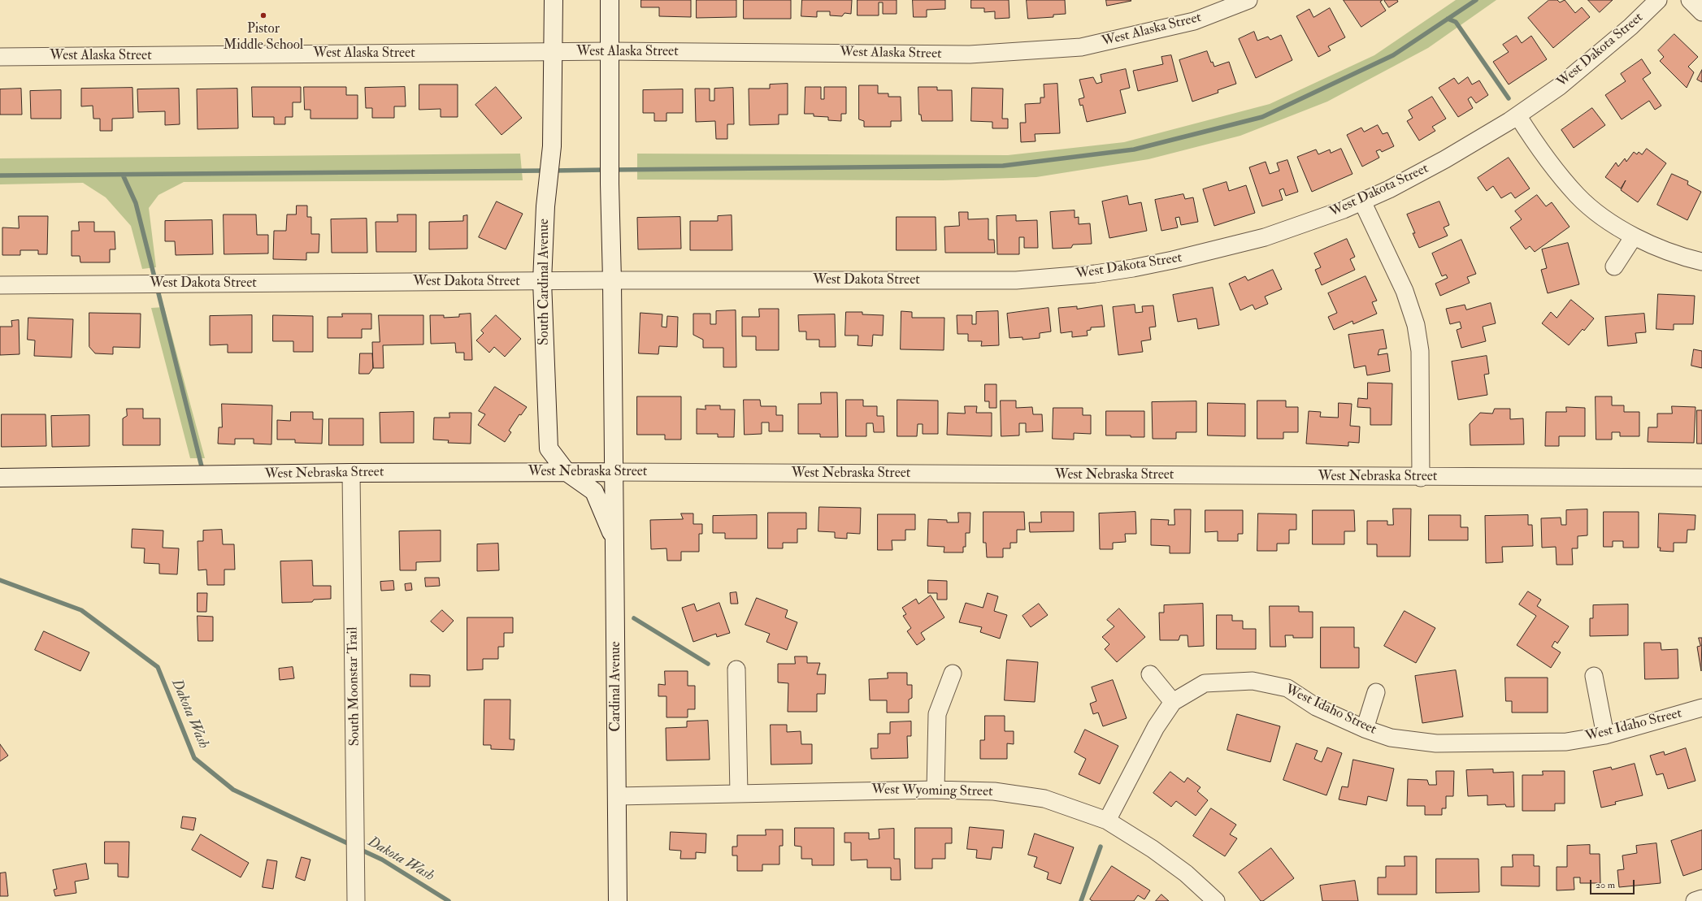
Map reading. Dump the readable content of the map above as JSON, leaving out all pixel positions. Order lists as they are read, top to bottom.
{
  "streets": {
    "main road": ["South Cardinal Avenue", "West Nebraska Street", "Cardinal Avenue"],
    "street": [
      "West Alaska Street",
      "West Dakota Street",
      "South Moonstar Trail",
      "West Idaho Street",
      "West Wyoming Street"
    ]
  },
  "crossings": [
    ["West Alaska Street", "South Cardinal Avenue"],
    ["West Dakota Street", "South Cardinal Avenue"],
    ["South Cardinal Avenue", "West Nebraska Street"],
    ["South Cardinal Avenue", "Cardinal Avenue"],
    ["West Nebraska Street", "South Moonstar Trail"],
    ["West Nebraska Street", "Cardinal Avenue"],
    ["Cardinal Avenue", "West Wyoming Street"],
    ["West Idaho Street", "West Wyoming Street"]
  ],
  "water": ["Dakota Wash"],
  "places": ["Pistor Middle School"],
  "scale_bar": "20 m"
}
